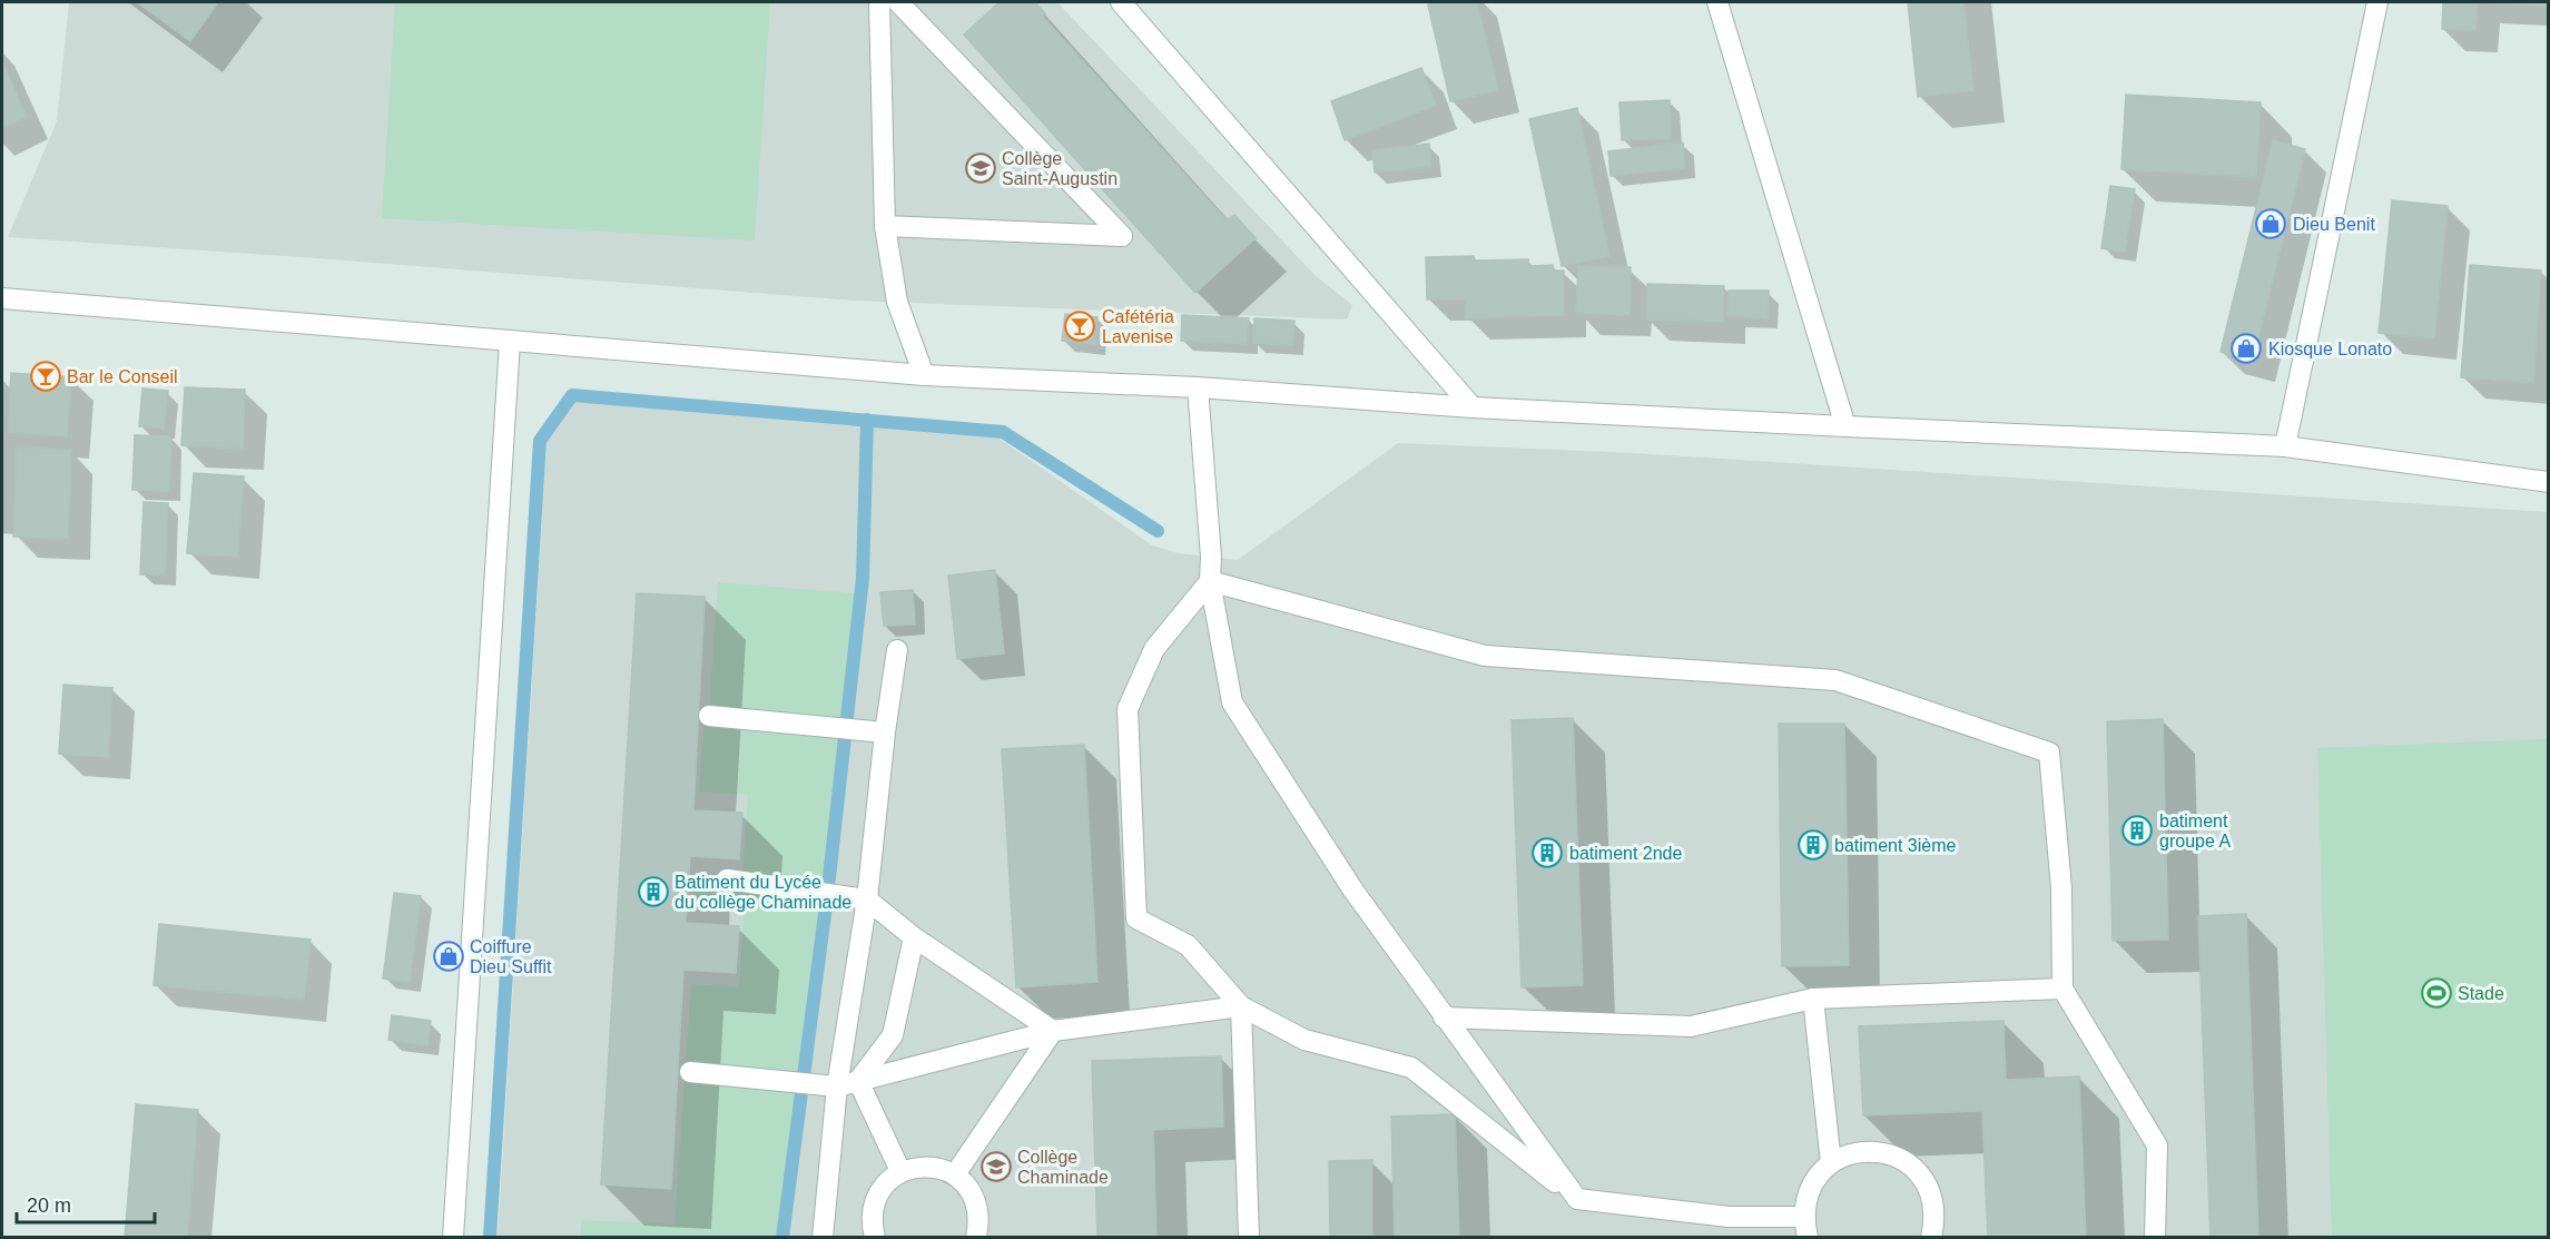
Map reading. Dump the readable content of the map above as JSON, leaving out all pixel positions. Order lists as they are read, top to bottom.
{
  "places": {
    "school or university": ["Collège Saint-Augustin", "Collège Chaminade"],
    "shop": ["Dieu Benit", "Kiosque Lonato", "Coiffure Dieu Suffit"],
    "bar": ["Cafétéria Lavenise", "Bar le Conseil"],
    "building": [
      "batiment groupe A",
      "batiment 3ième",
      "batiment 2nde",
      "Batiment du Lycée du collège Chaminade"
    ],
    "sports": ["Stade"]
  },
  "scale_bar": "20 m"
}
